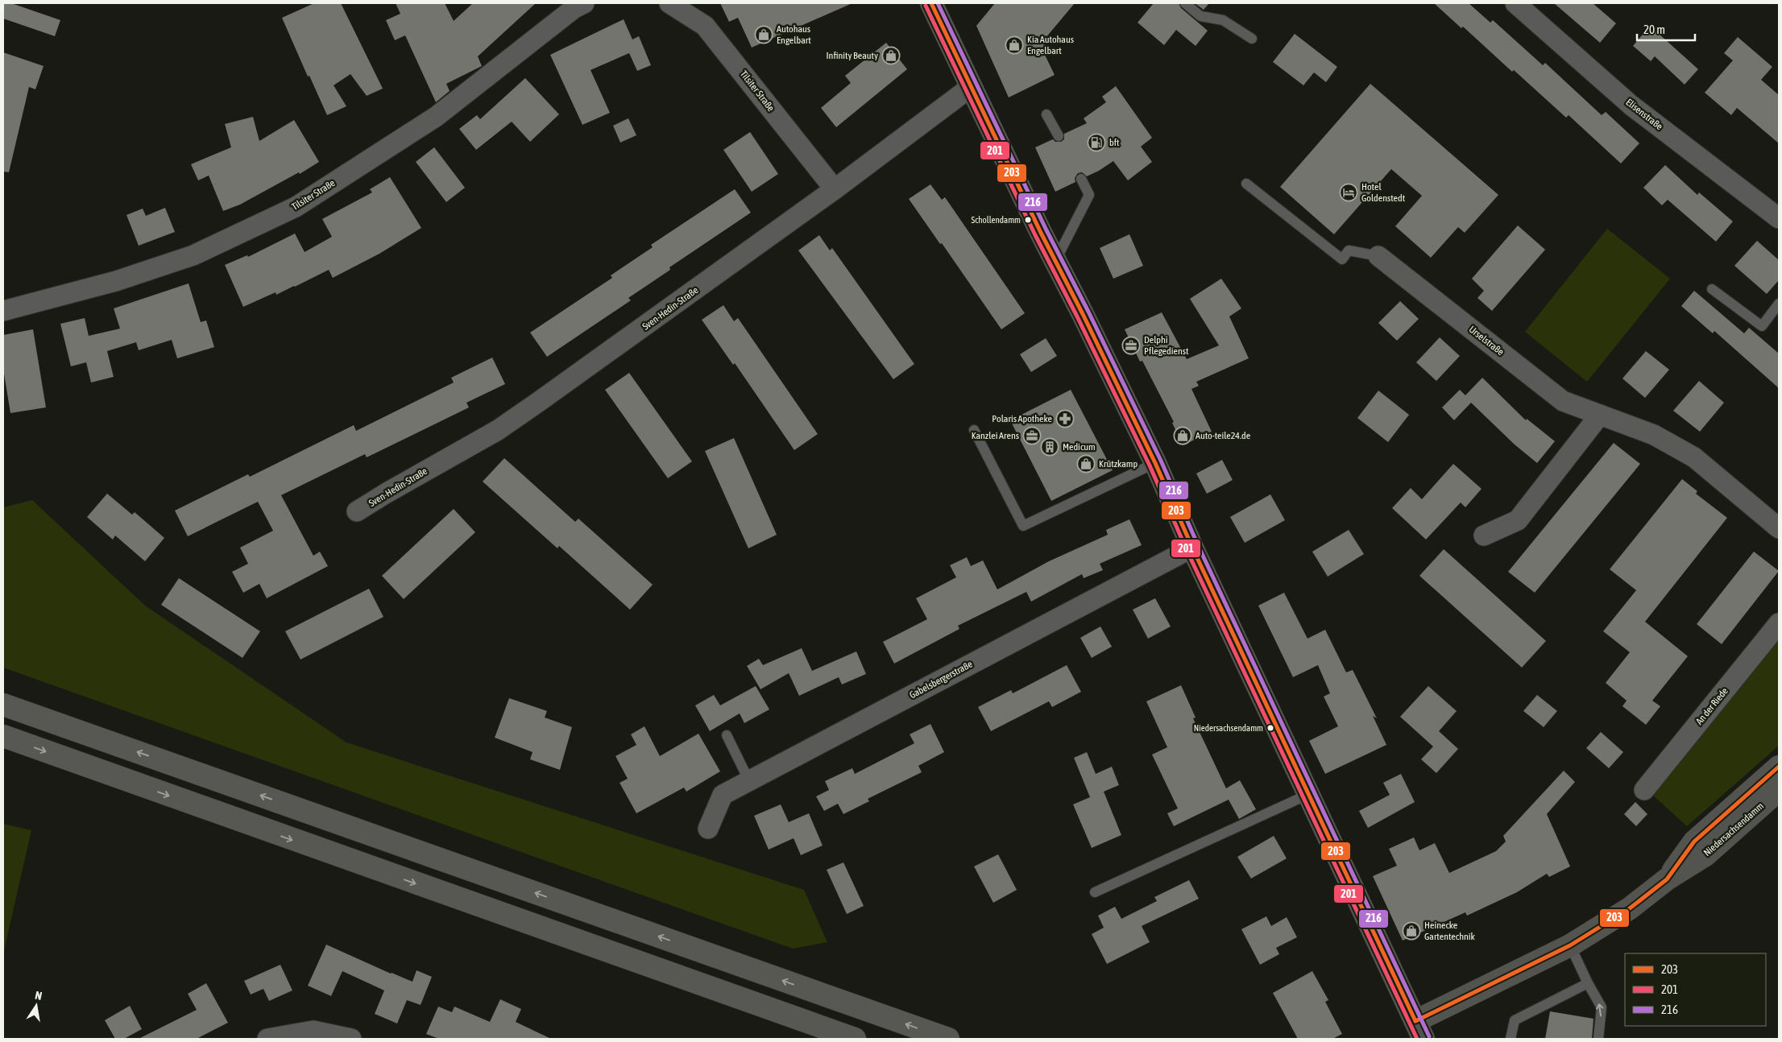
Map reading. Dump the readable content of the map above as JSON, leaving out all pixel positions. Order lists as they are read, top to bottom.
{
  "streets": {
    "main road": ["Niedersachsendamm"],
    "street": [
      "Tilsiter Straße",
      "Elisenstraße",
      "Sven-Hedin-Straße",
      "Urselstraße",
      "Gabelsbergerstraße",
      "An der Riede"
    ]
  },
  "crossings": [
    ["Tilsiter Straße", "Sven-Hedin-Straße"]
  ],
  "places": {
    "shop": [
      "Autohaus Engelbart",
      "Kia Autohaus Engelbart",
      "Infinity Beauty",
      "Auto-teile24.de",
      "Krützkamp",
      "Heinecke Gartentechnik"
    ],
    "fuel station": ["bft"],
    "hotel": ["Hotel Goldenstedt"],
    "other": ["Schollendamm", "Niedersachsendamm"],
    "office": ["Delphi Pflegedienst", "Kanzlei Arens"],
    "pharmacy": ["Polaris Apotheke"],
    "building": ["Medicum"]
  },
  "lines": ["transit line 203", "transit line 216", "transit line 201"],
  "legend": ["203", "201", "216"],
  "scale_bar": "20 m",
  "north": "top"
}
